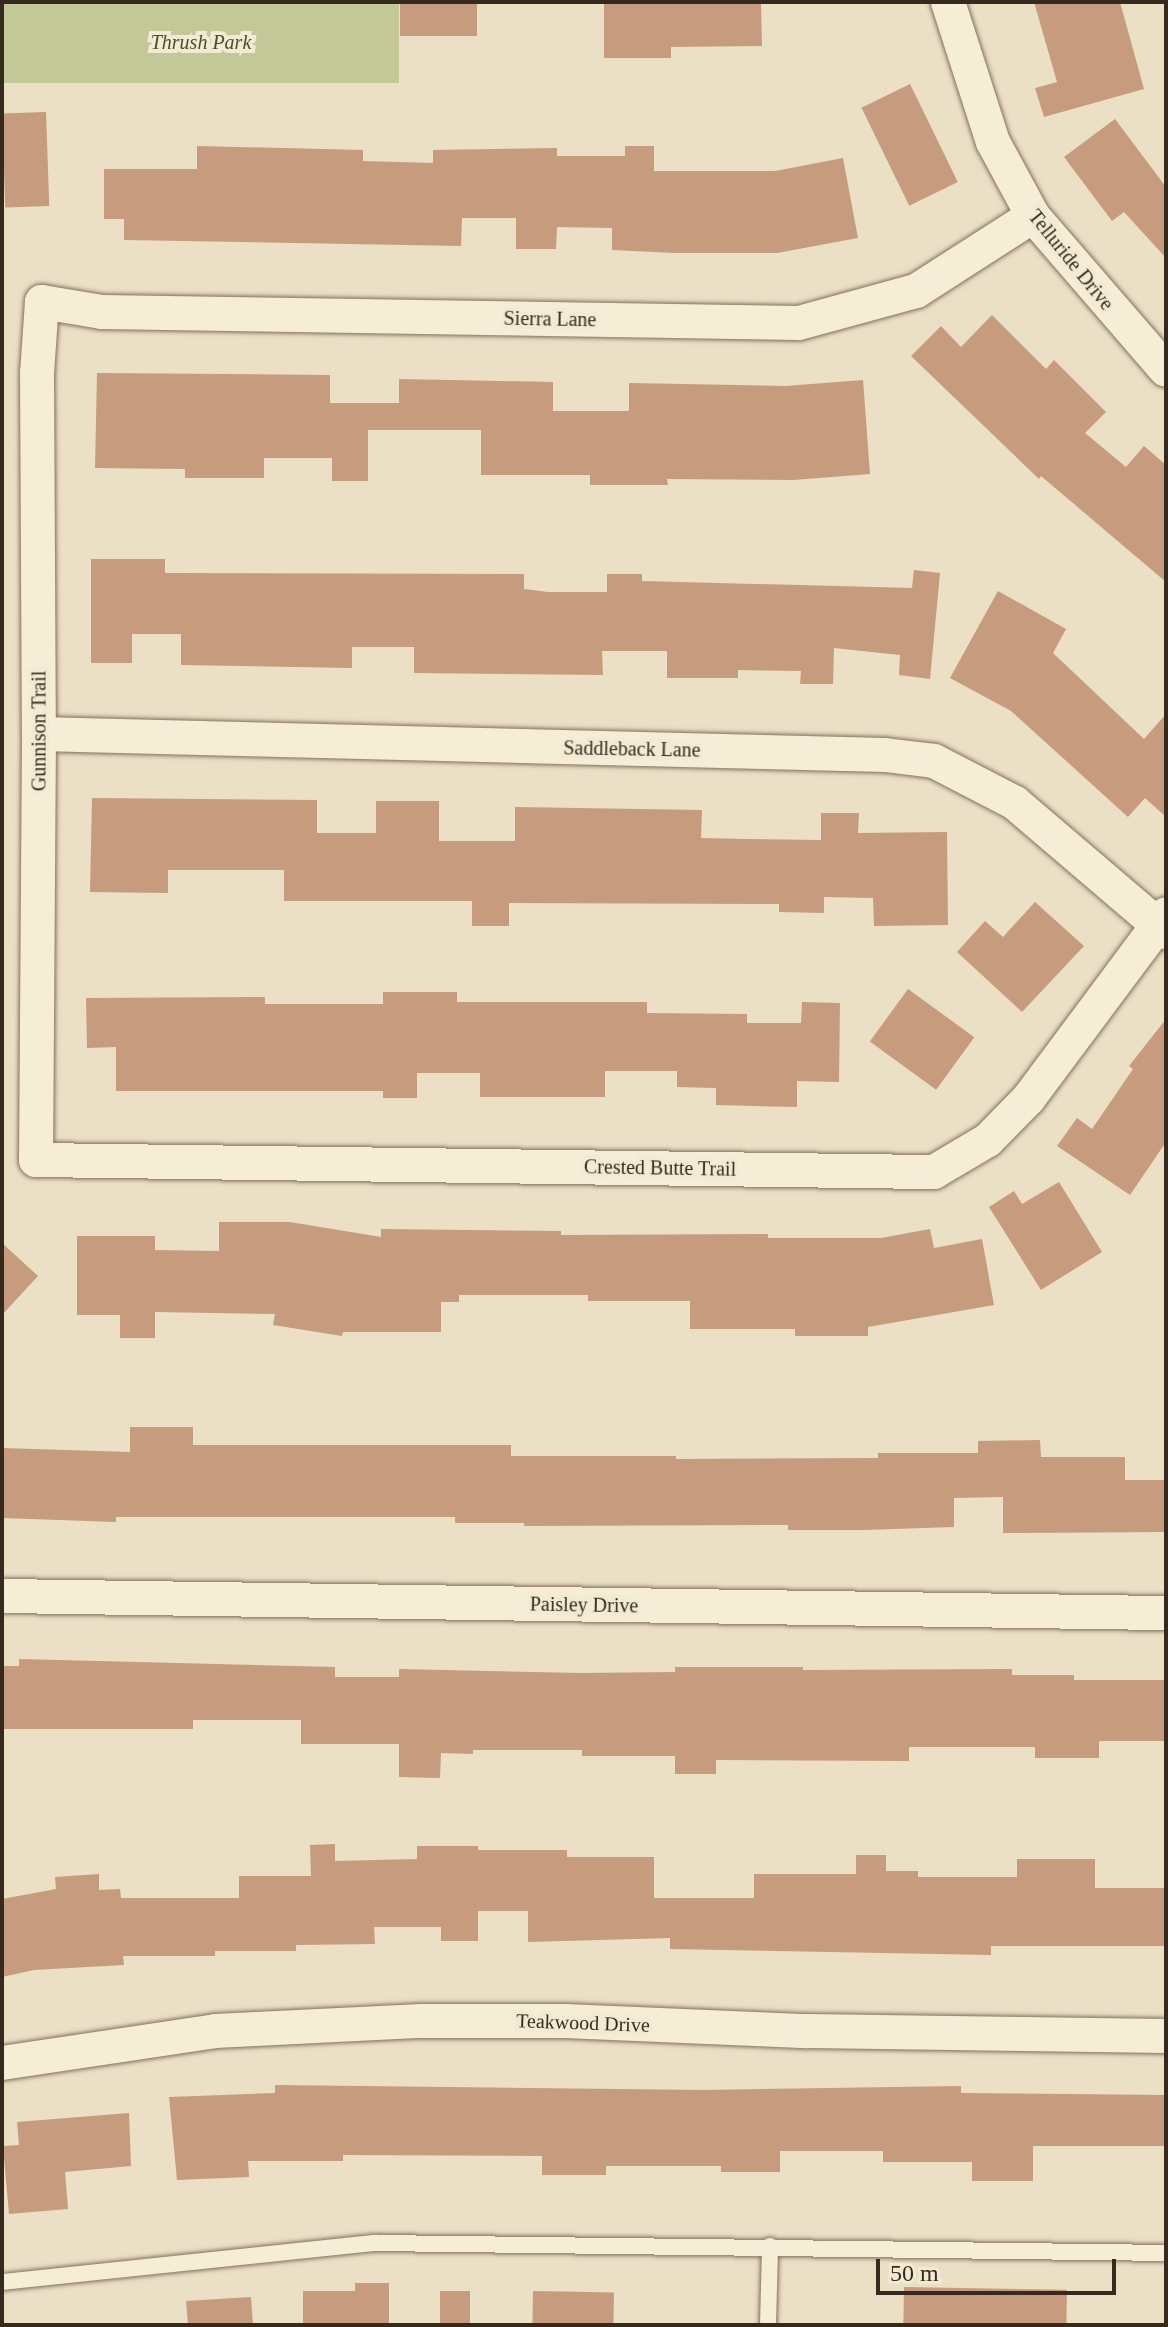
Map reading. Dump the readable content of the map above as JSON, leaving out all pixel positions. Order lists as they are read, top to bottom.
{
  "streets": {
    "street": [
      "Telluride Drive",
      "Sierra Lane",
      "Gunnison Trail",
      "Saddleback Lane",
      "Crested Butte Trail",
      "Paisley Drive",
      "Teakwood Drive"
    ]
  },
  "crossings": [
    ["Telluride Drive", "Sierra Lane"],
    ["Sierra Lane", "Gunnison Trail"],
    ["Gunnison Trail", "Saddleback Lane"],
    ["Gunnison Trail", "Crested Butte Trail"],
    ["Saddleback Lane", "Crested Butte Trail"]
  ],
  "parks": ["Thrush Park"],
  "scale_bar": "50 m"
}
